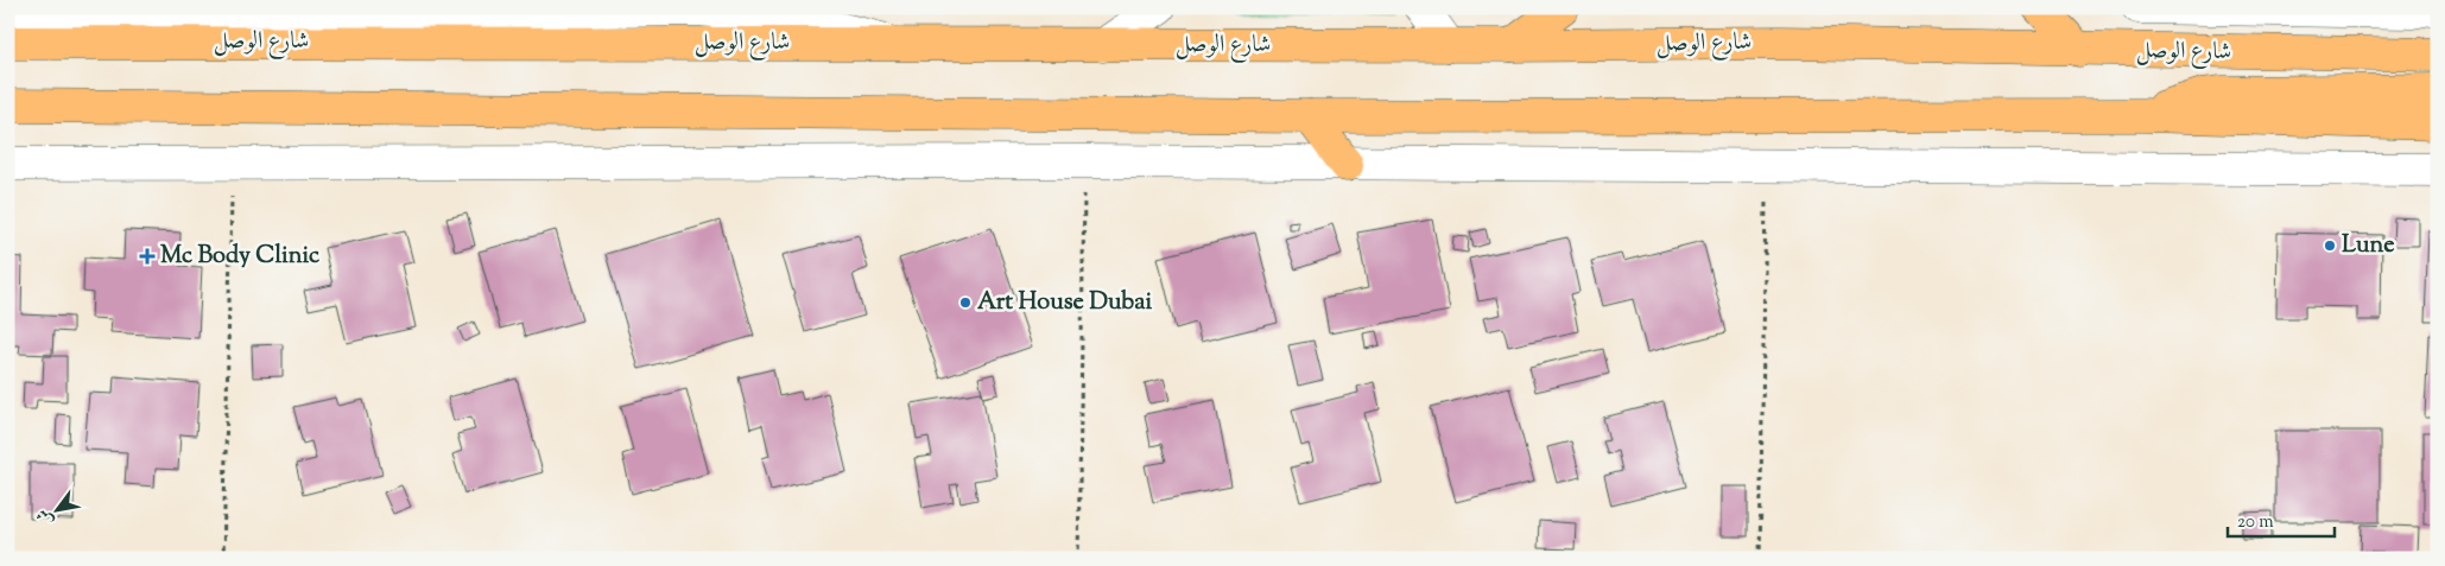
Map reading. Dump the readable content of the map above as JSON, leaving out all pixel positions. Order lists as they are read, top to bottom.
{
  "streets": {
    "main road": ["شارع الوصل"]
  },
  "places": {
    "other": ["Lune", "Art House Dubai"],
    "health": ["Mc Body Clinic"]
  },
  "scale_bar": "20 m",
  "north": "bottom left"
}
